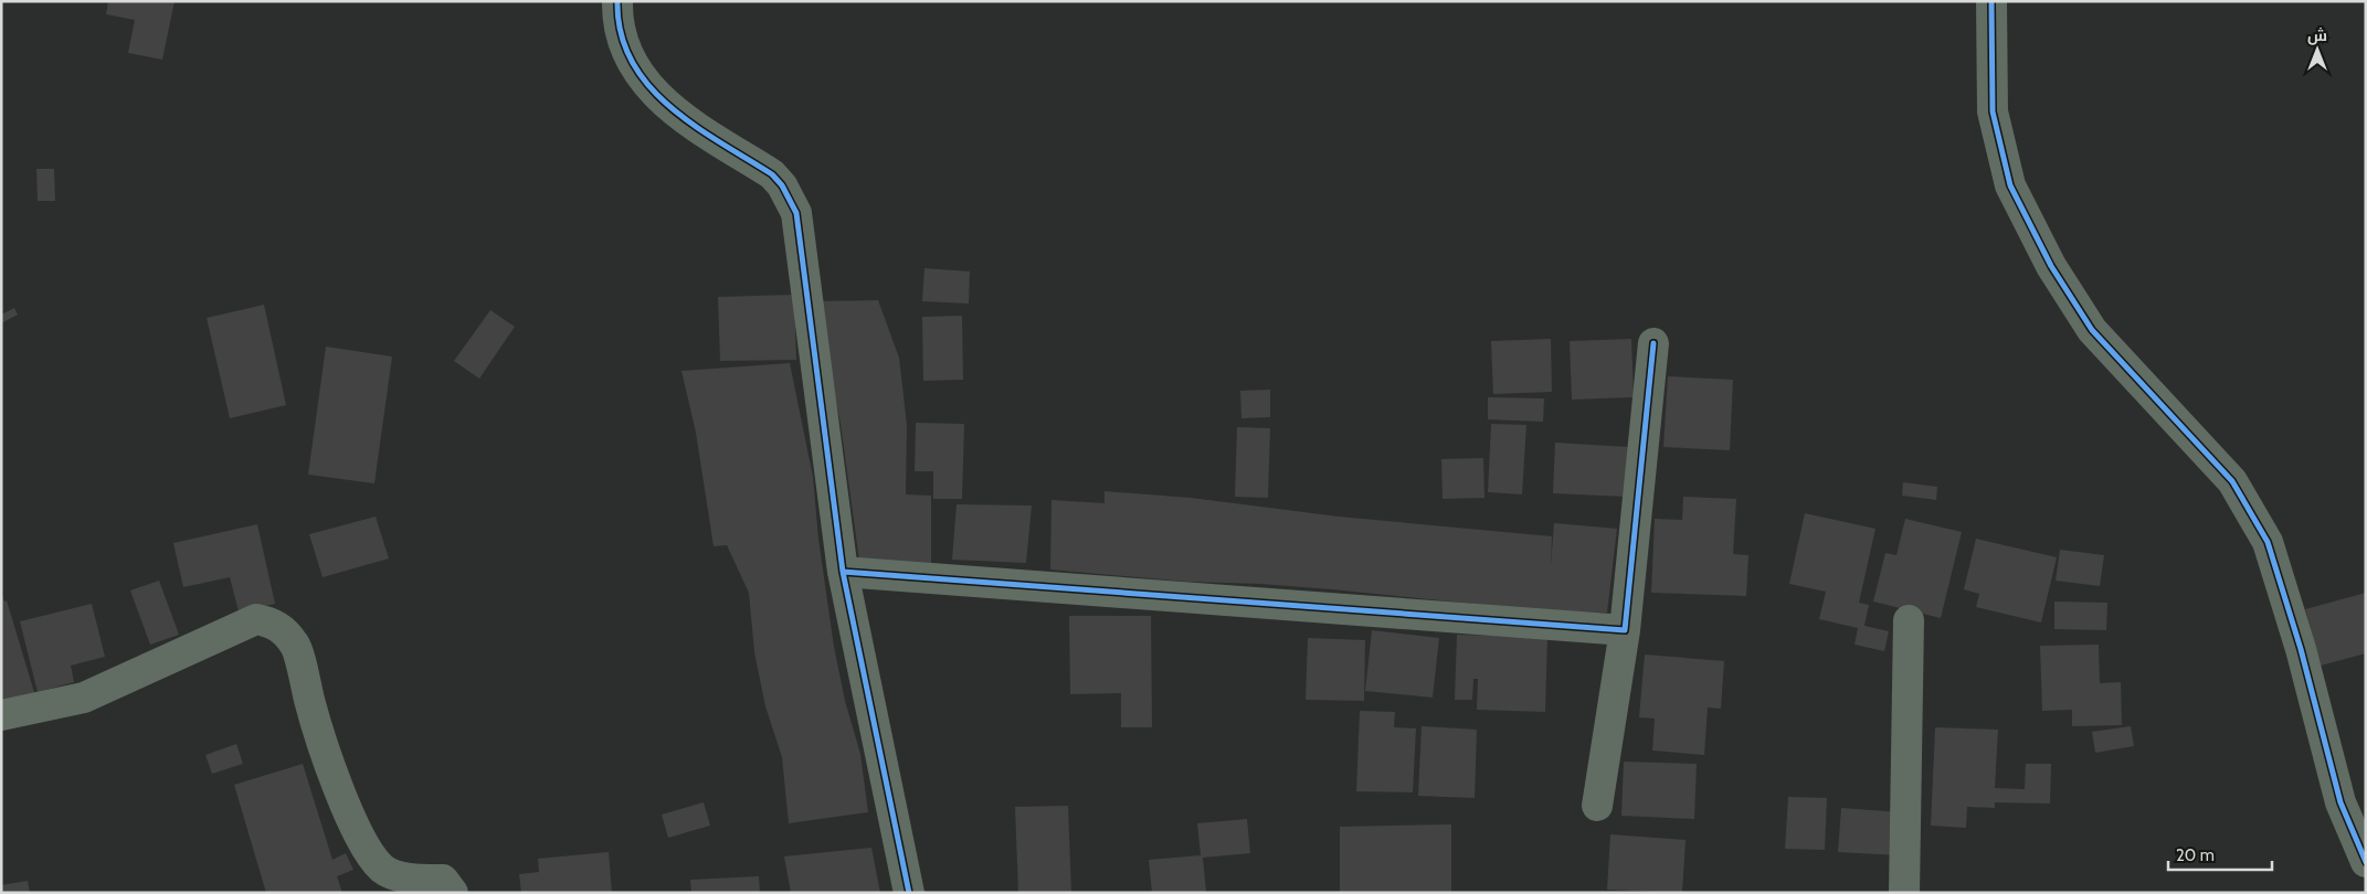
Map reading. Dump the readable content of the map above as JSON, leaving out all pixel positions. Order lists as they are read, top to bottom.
{
  "scale_bar": "20 m",
  "north": "top"
}
